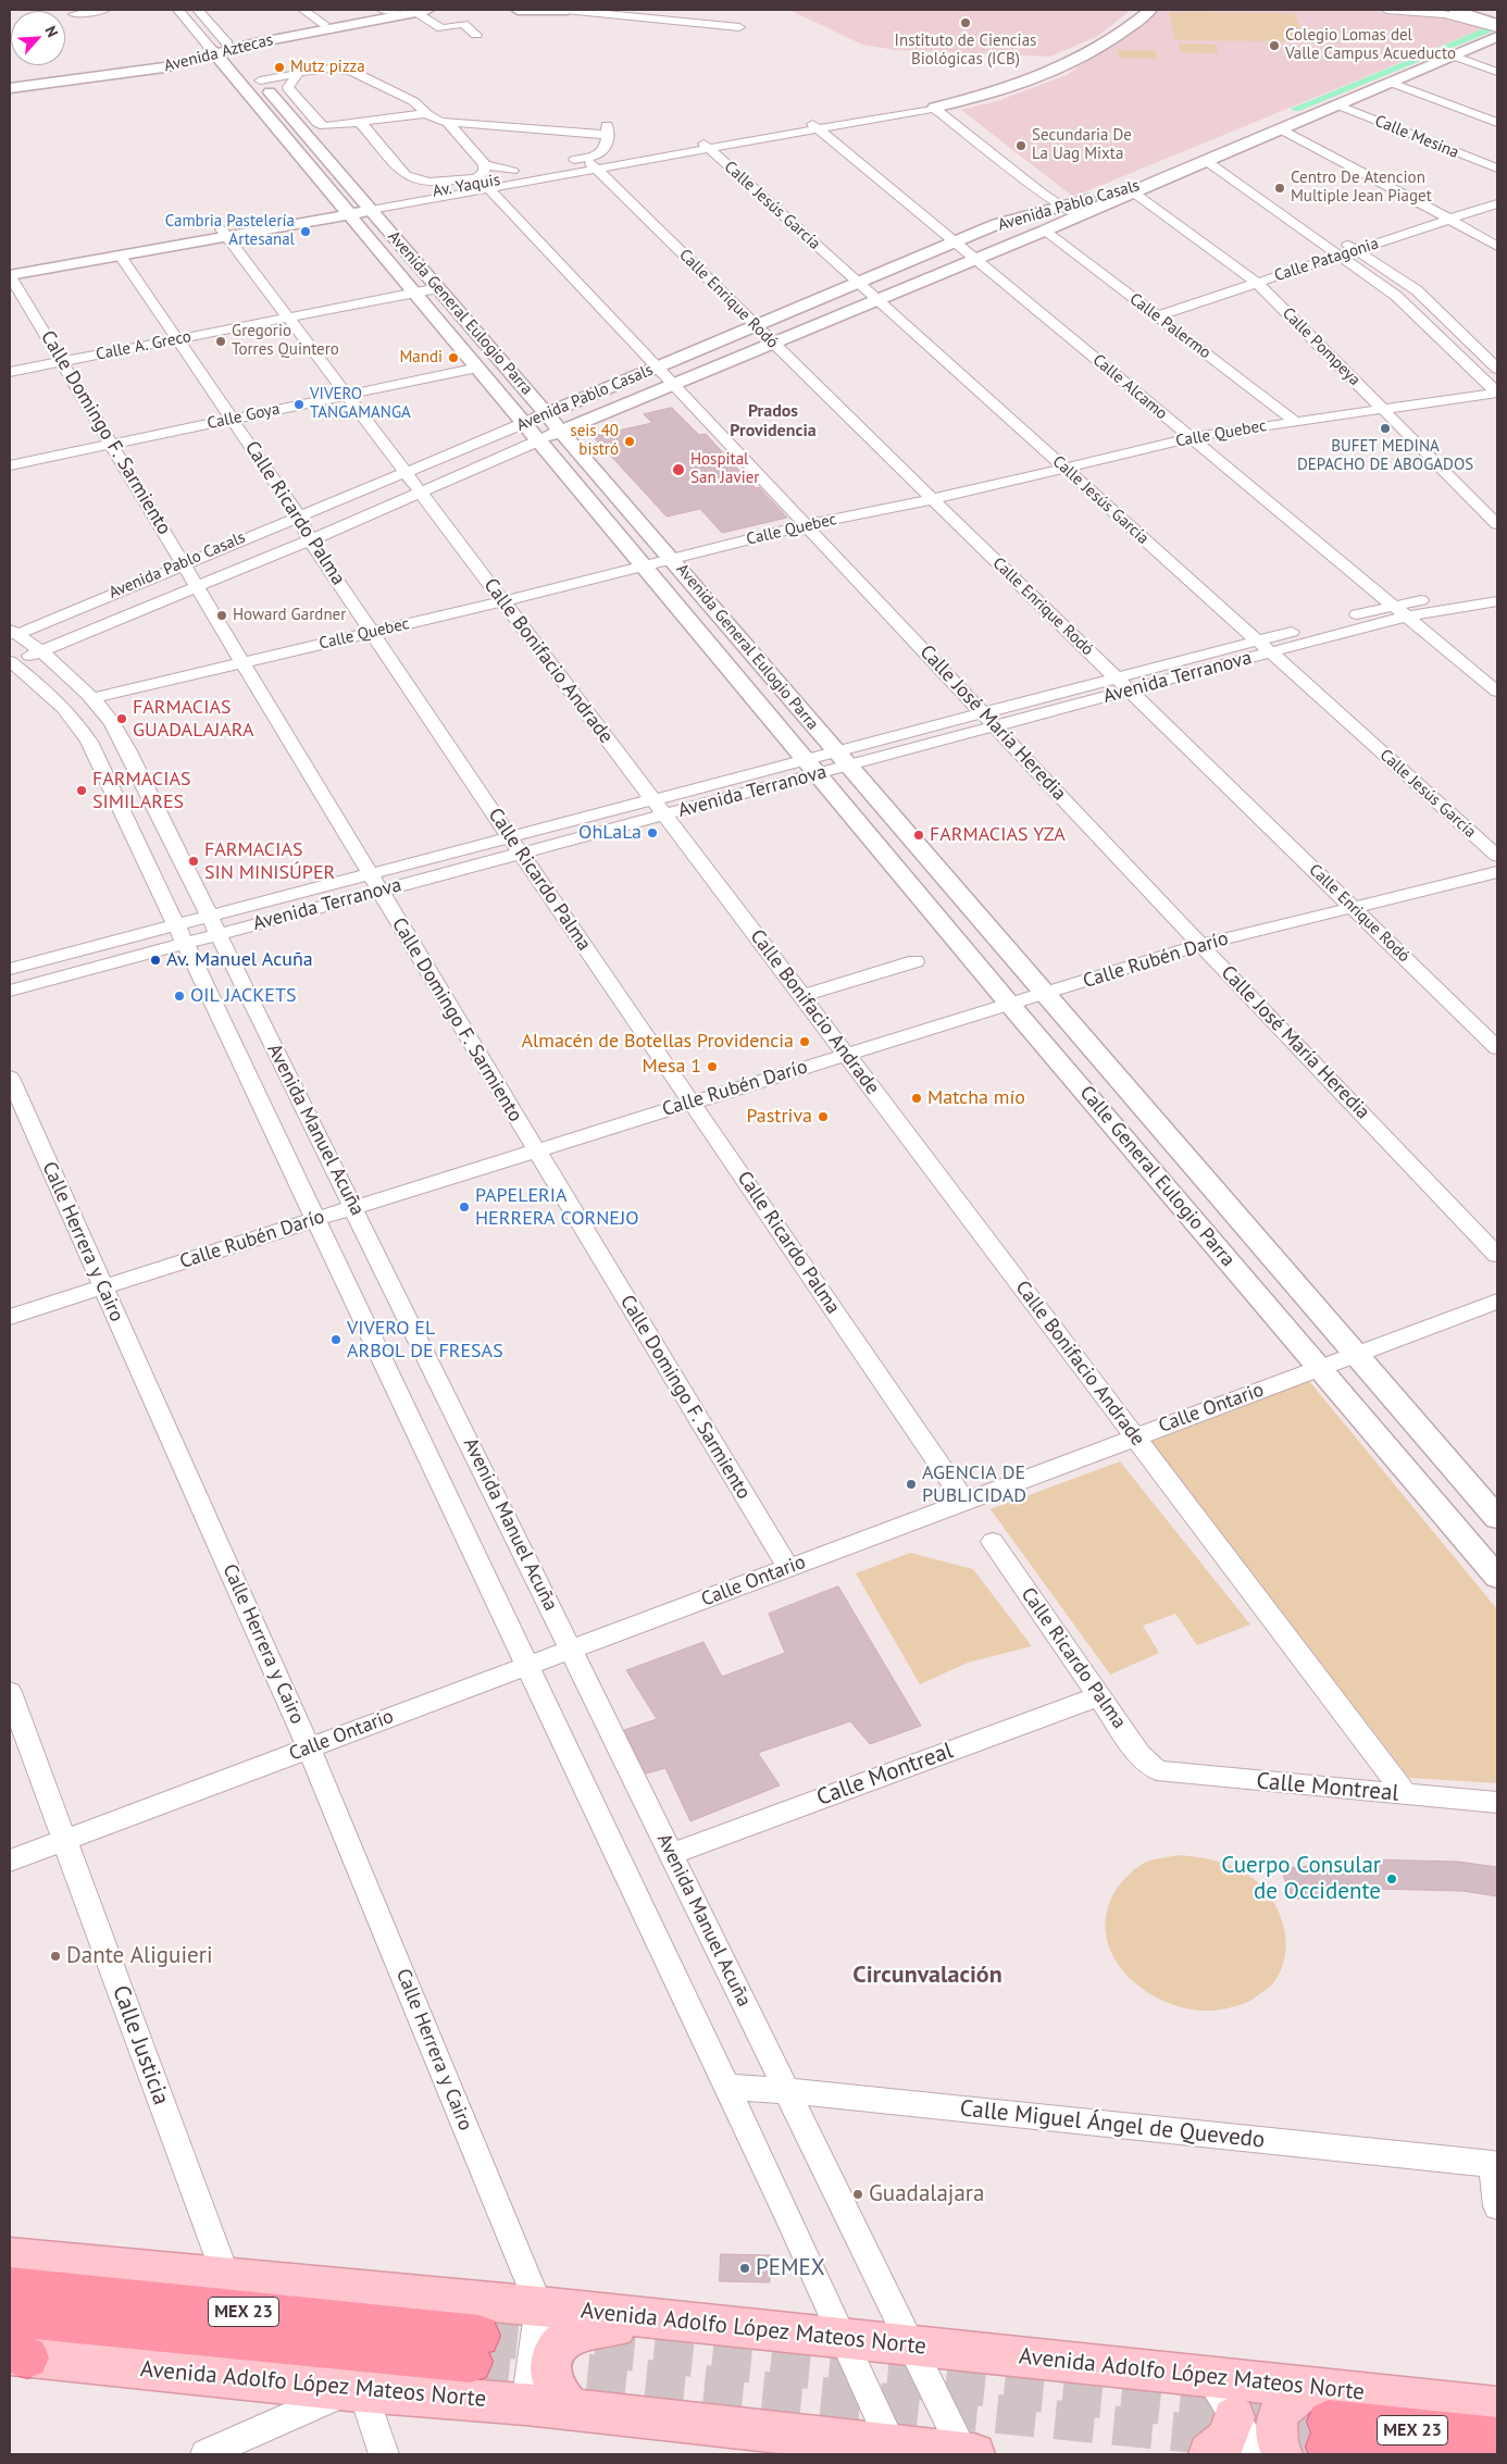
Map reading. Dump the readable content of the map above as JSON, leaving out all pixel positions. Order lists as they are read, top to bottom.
{
  "streets": {
    "main road": ["MEX 23", "Avenida Adolfo López Mateos Norte"],
    "street": [
      "Avenida Aztecas",
      "Calle Mesina",
      "Av. Yaquis",
      "Calle Jesús García",
      "Avenida Pablo Casals",
      "Calle Patagonia",
      "Calle Enrique Rodó",
      "Avenida General Eulogio Parra",
      "Calle Palermo",
      "Calle A. Greco",
      "Calle Pompeya",
      "Calle Alcamo",
      "Calle Goya",
      "Calle Domingo F. Sarmiento",
      "Calle Quebec",
      "Calle Ricardo Palma",
      "Calle Bonifacio Andrade",
      "Avenida Terranova",
      "Calle José María Heredia",
      "Calle Rubén Darío",
      "Avenida Manuel Acuña",
      "Calle General Eulogio Parra",
      "Calle Herrera y Cairo",
      "Calle Ontario",
      "Calle Montreal",
      "Calle Justicia",
      "Calle Miguel Ángel de Quevedo"
    ]
  },
  "crossings": [
    ["Avenida Aztecas", "Avenida General Eulogio Parra"],
    ["Calle Mesina", "Avenida Pablo Casals"],
    ["Av. Yaquis", "Calle Jesús García"],
    ["Av. Yaquis", "Calle Enrique Rodó"],
    ["Av. Yaquis", "Avenida General Eulogio Parra"],
    ["Av. Yaquis", "Calle Alcamo"],
    ["Av. Yaquis", "Calle Domingo F. Sarmiento"],
    ["Av. Yaquis", "Calle Ricardo Palma"],
    ["Av. Yaquis", "Calle Bonifacio Andrade"],
    ["Av. Yaquis", "Calle José María Heredia"],
    ["Calle Jesús García", "Avenida Pablo Casals"],
    ["Calle Jesús García", "Calle Quebec"],
    ["Calle Jesús García", "Avenida Terranova"],
    ["Avenida Pablo Casals", "Calle Enrique Rodó"],
    ["Avenida Pablo Casals", "Avenida General Eulogio Parra"],
    ["Avenida Pablo Casals", "Calle Palermo"],
    ["Avenida Pablo Casals", "Calle Pompeya"],
    ["Avenida Pablo Casals", "Calle Alcamo"],
    ["Avenida Pablo Casals", "Calle Domingo F. Sarmiento"],
    ["Avenida Pablo Casals", "Calle Ricardo Palma"],
    ["Avenida Pablo Casals", "Calle Bonifacio Andrade"],
    ["Avenida Pablo Casals", "Calle José María Heredia"],
    ["Avenida Pablo Casals", "Avenida Manuel Acuña"],
    ["Calle Patagonia", "Calle Palermo"],
    ["Calle Patagonia", "Calle Pompeya"],
    ["Calle Enrique Rodó", "Calle Quebec"],
    ["Calle Enrique Rodó", "Avenida Terranova"],
    ["Calle Enrique Rodó", "Calle Rubén Darío"],
    ["Avenida General Eulogio Parra", "Calle A. Greco"],
    ["Avenida General Eulogio Parra", "Calle Goya"],
    ["Avenida General Eulogio Parra", "Calle Quebec"],
    ["Avenida General Eulogio Parra", "Avenida Terranova"],
    ["Avenida General Eulogio Parra", "Calle General Eulogio Parra"],
    ["Calle Palermo", "Calle Quebec"],
    ["Calle A. Greco", "Calle Domingo F. Sarmiento"],
    ["Calle A. Greco", "Calle Ricardo Palma"],
    ["Calle A. Greco", "Calle Bonifacio Andrade"],
    ["Calle Pompeya", "Calle Quebec"],
    ["Calle Alcamo", "Calle Quebec"],
    ["Calle Alcamo", "Avenida Terranova"],
    ["Calle Goya", "Calle Domingo F. Sarmiento"],
    ["Calle Goya", "Calle Ricardo Palma"],
    ["Calle Goya", "Calle Bonifacio Andrade"],
    ["Calle Domingo F. Sarmiento", "Calle Quebec"],
    ["Calle Domingo F. Sarmiento", "Avenida Terranova"],
    ["Calle Domingo F. Sarmiento", "Calle Rubén Darío"],
    ["Calle Domingo F. Sarmiento", "Calle Ontario"],
    ["Calle Quebec", "Calle Ricardo Palma"],
    ["Calle Quebec", "Calle Bonifacio Andrade"],
    ["Calle Quebec", "Calle José María Heredia"],
    ["Calle Quebec", "Avenida Manuel Acuña"],
    ["Calle Ricardo Palma", "Avenida Terranova"],
    ["Calle Ricardo Palma", "Calle Rubén Darío"],
    ["Calle Ricardo Palma", "Calle Ontario"],
    ["Calle Ricardo Palma", "Calle Montreal"],
    ["Calle Bonifacio Andrade", "Avenida Terranova"],
    ["Calle Bonifacio Andrade", "Calle Rubén Darío"],
    ["Calle Bonifacio Andrade", "Calle Ontario"],
    ["Calle Bonifacio Andrade", "Calle Montreal"],
    ["Avenida Terranova", "Calle José María Heredia"],
    ["Avenida Terranova", "Avenida Manuel Acuña"],
    ["Avenida Terranova", "Calle General Eulogio Parra"],
    ["Calle José María Heredia", "Calle Rubén Darío"],
    ["Calle Rubén Darío", "Avenida Manuel Acuña"],
    ["Calle Rubén Darío", "Calle General Eulogio Parra"],
    ["Calle Rubén Darío", "Calle Herrera y Cairo"],
    ["Avenida Manuel Acuña", "Calle Ontario"],
    ["Avenida Manuel Acuña", "Calle Montreal"],
    ["Avenida Manuel Acuña", "Calle Miguel Ángel de Quevedo"],
    ["Avenida Manuel Acuña", "Avenida Adolfo López Mateos Norte"],
    ["Calle General Eulogio Parra", "Calle Ontario"],
    ["Calle Herrera y Cairo", "Calle Ontario"],
    ["Calle Herrera y Cairo", "Avenida Adolfo López Mateos Norte"],
    ["Calle Ontario", "Calle Justicia"],
    ["Calle Justicia", "Avenida Adolfo López Mateos Norte"]
  ],
  "districts": ["Prados Providencia", "Circunvalación"],
  "places": [
    "Instituto de Ciencias Biológicas (ICB)",
    "Colegio Lomas del Valle Campus Acueducto",
    "Mutz pizza",
    "Secundaria De La Uag Mixta",
    "Centro De Atencion Multiple Jean Piaget",
    "Cambria Pastelería Artesanal",
    "Gregorio Torres Quintero",
    "Mandi",
    "VIVERO TANGAMANGA",
    "BUFET MEDINA DEPACHO DE ABOGADOS",
    "seis 40 bistró",
    "Hospital San Javier",
    "Howard Gardner",
    "FARMACIAS GUADALAJARA",
    "FARMACIAS SIMILARES",
    "OhLaLa",
    "FARMACIAS YZA",
    "FARMACIAS SIN MINISÚPER",
    "Av. Manuel Acuña",
    "OIL JACKETS",
    "Almacén de Botellas Providencia",
    "Mesa 1",
    "Matcha mío",
    "Pastriva",
    "PAPELERIA HERRERA CORNEJO",
    "VIVERO EL ARBOL DE FRESAS",
    "AGENCIA DE PUBLICIDAD",
    "Cuerpo Consular de Occidente",
    "Dante Aliguieri",
    "Guadalajara",
    "PEMEX"
  ],
  "north": "top right"
}
